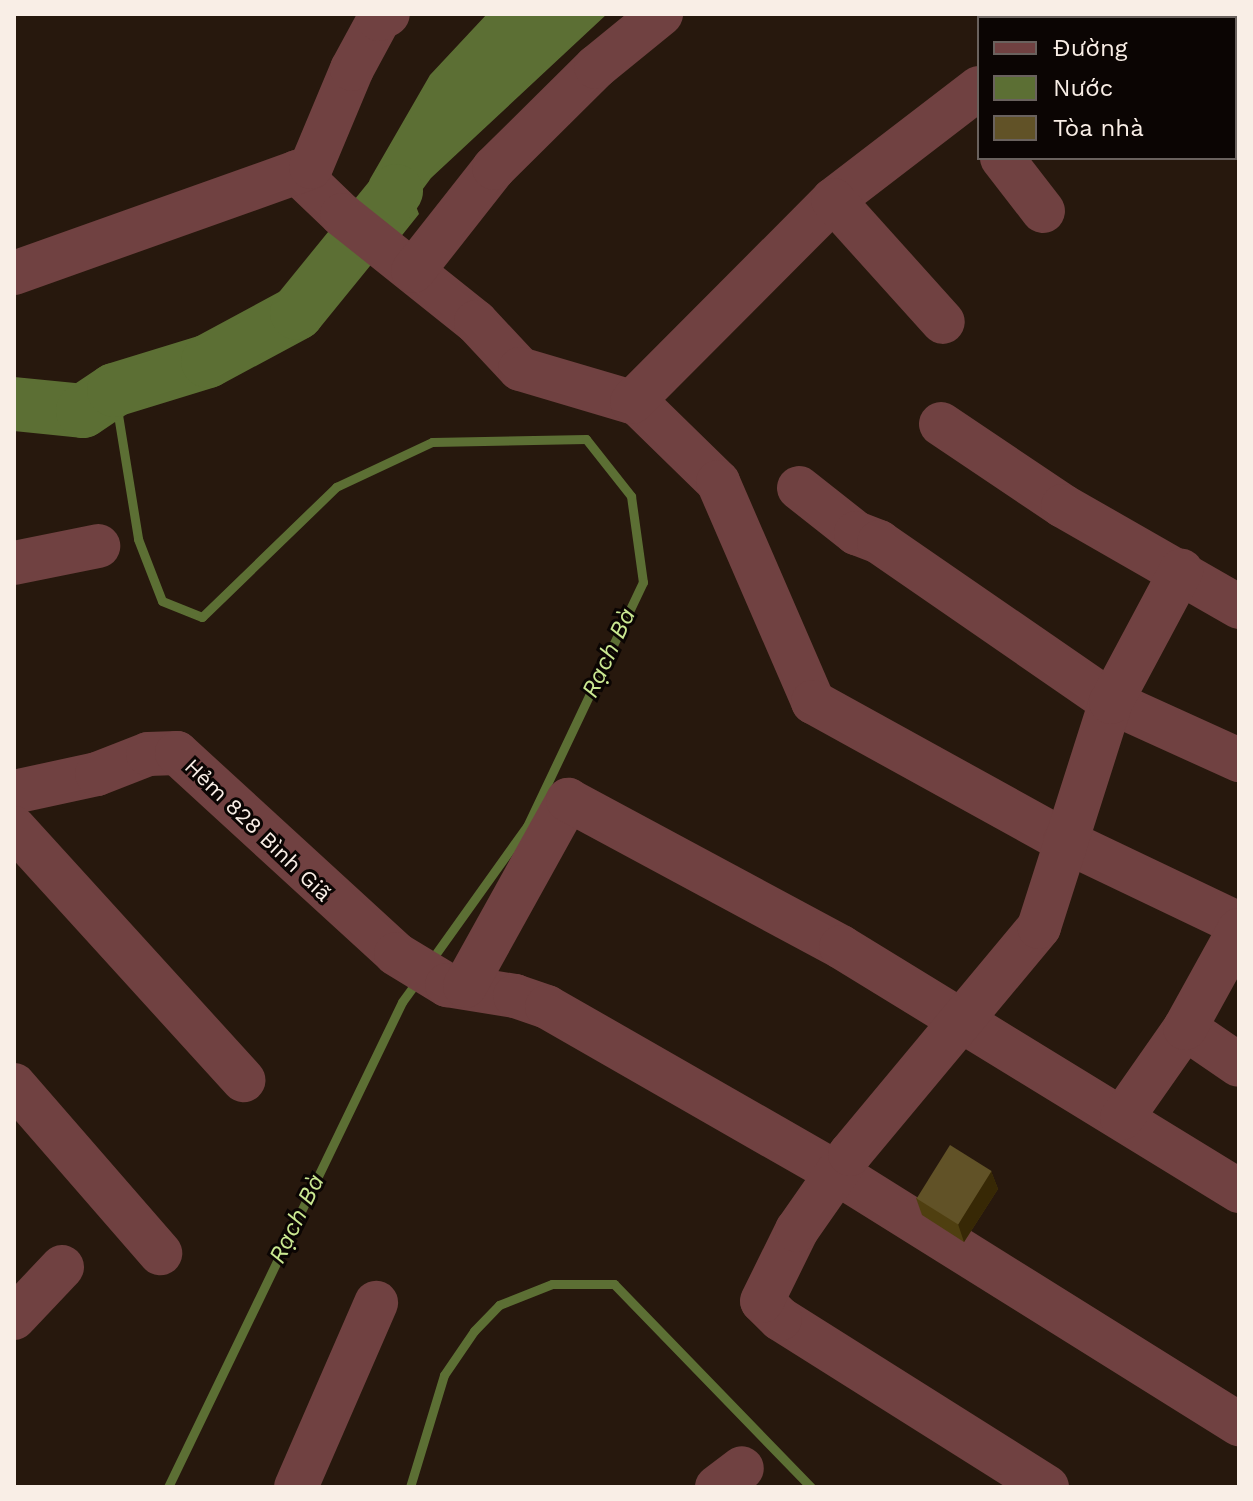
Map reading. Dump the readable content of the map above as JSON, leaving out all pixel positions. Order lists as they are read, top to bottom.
{
  "streets": {
    "lane": ["Hẻm 828 Bình Giã"]
  },
  "water": ["Rạch Bà"],
  "legend": ["Đường", "Nước", "Tòa nhà"]
}
